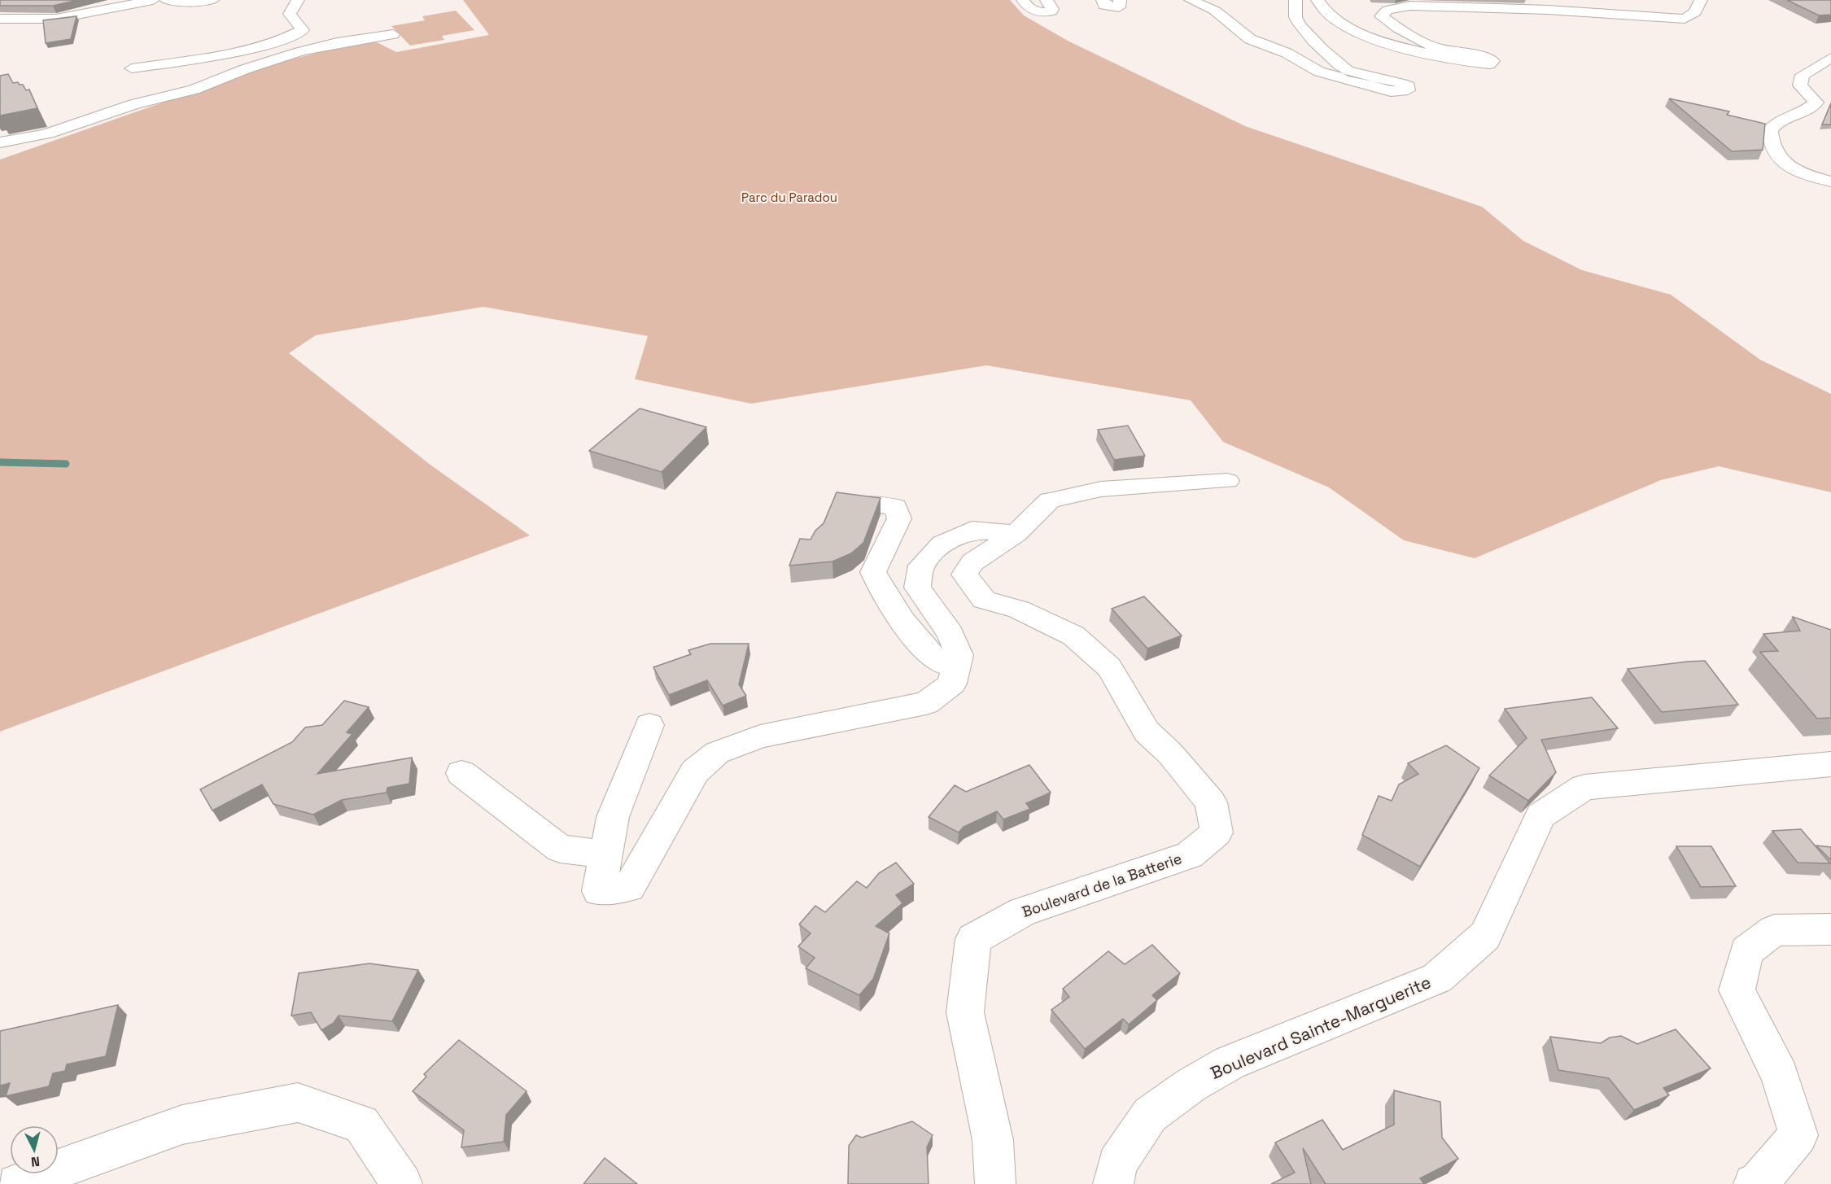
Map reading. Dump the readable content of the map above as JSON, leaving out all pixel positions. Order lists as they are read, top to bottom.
{
  "streets": {
    "street": ["Boulevard de la Batterie", "Boulevard Sainte-Marguerite"]
  },
  "parks": ["Parc du Paradou"],
  "north": "bottom"
}
